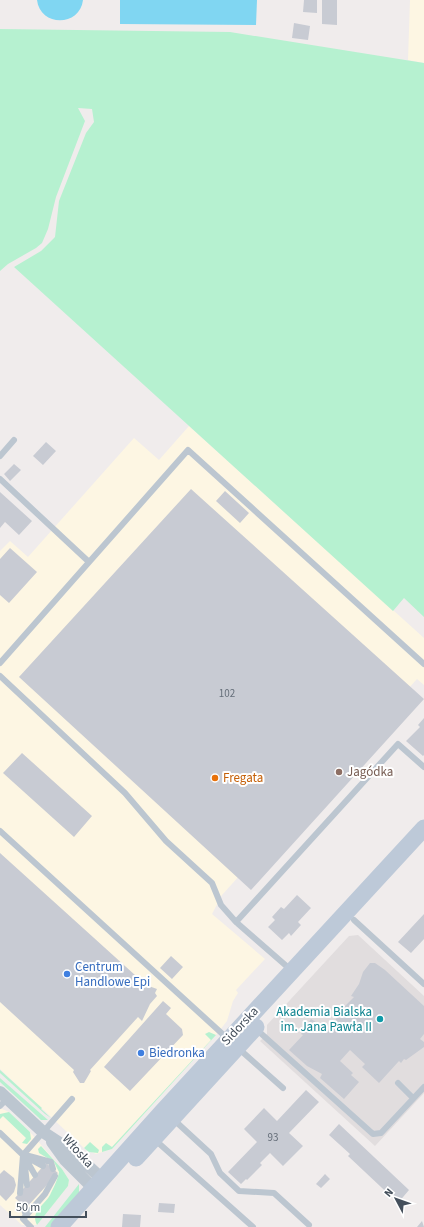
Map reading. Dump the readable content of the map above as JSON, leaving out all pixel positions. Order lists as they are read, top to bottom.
{
  "streets": {
    "street": ["Sidorska", "Włoska"]
  },
  "crossings": [
    ["Sidorska", "Włoska"]
  ],
  "places": [
    "Jagódka",
    "Fregata",
    "Centrum Handlowe Epi",
    "Akademia Bialska im. Jana Pawła II",
    "Biedronka"
  ],
  "house_numbers": ["102", "93"],
  "scale_bar": "50 m",
  "north": "top left"
}
